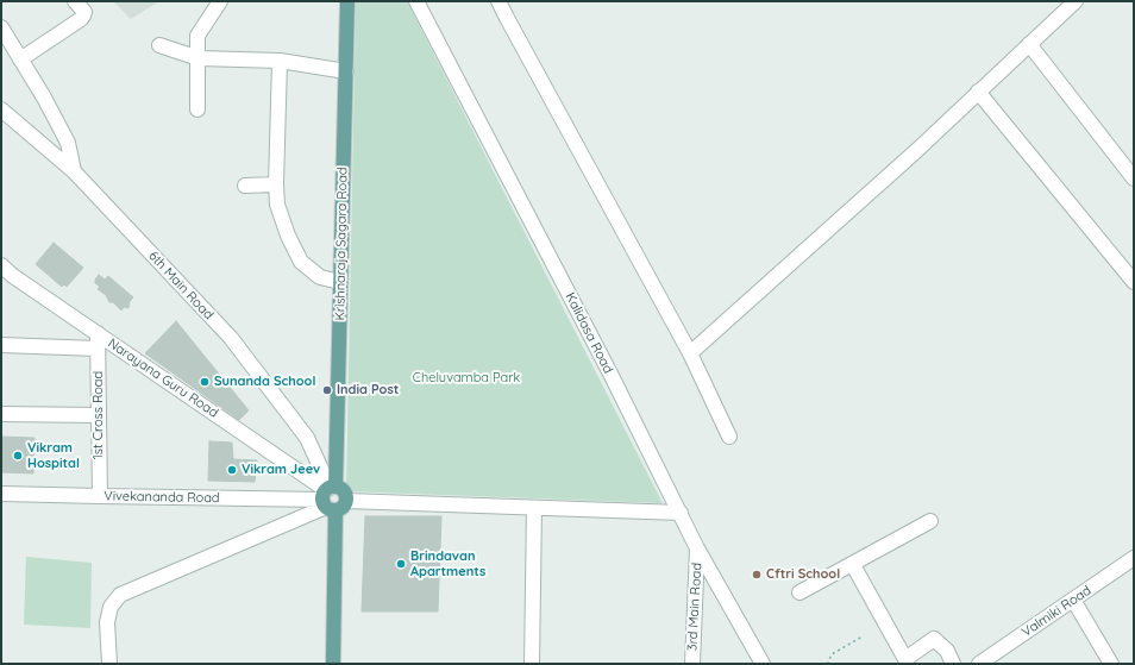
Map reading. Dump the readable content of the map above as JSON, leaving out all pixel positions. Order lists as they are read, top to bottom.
{
  "streets": {
    "main road": ["Krishnaraja Sagara Road"],
    "street": [
      "6th Main Road",
      "Kalidasa Road",
      "Narayana Guru Road",
      "1st Cross Road",
      "Vivekananda Road",
      "3rd Main Road",
      "Valmiki Road"
    ]
  },
  "crossings": [
    ["Krishnaraja Sagara Road", "6th Main Road"],
    ["Krishnaraja Sagara Road", "Narayana Guru Road"],
    ["Krishnaraja Sagara Road", "Vivekananda Road"],
    ["6th Main Road", "Narayana Guru Road"],
    ["6th Main Road", "Vivekananda Road"],
    ["Kalidasa Road", "Vivekananda Road"],
    ["Kalidasa Road", "3rd Main Road"],
    ["Narayana Guru Road", "1st Cross Road"],
    ["Narayana Guru Road", "Vivekananda Road"],
    ["1st Cross Road", "Vivekananda Road"]
  ],
  "parks": ["Cheluvamba Park"],
  "places": [
    "Sunanda School",
    "India Post",
    "Vikram Hospital",
    "Vikram Jeev",
    "Brindavan Apartments",
    "Cftri School"
  ]
}
